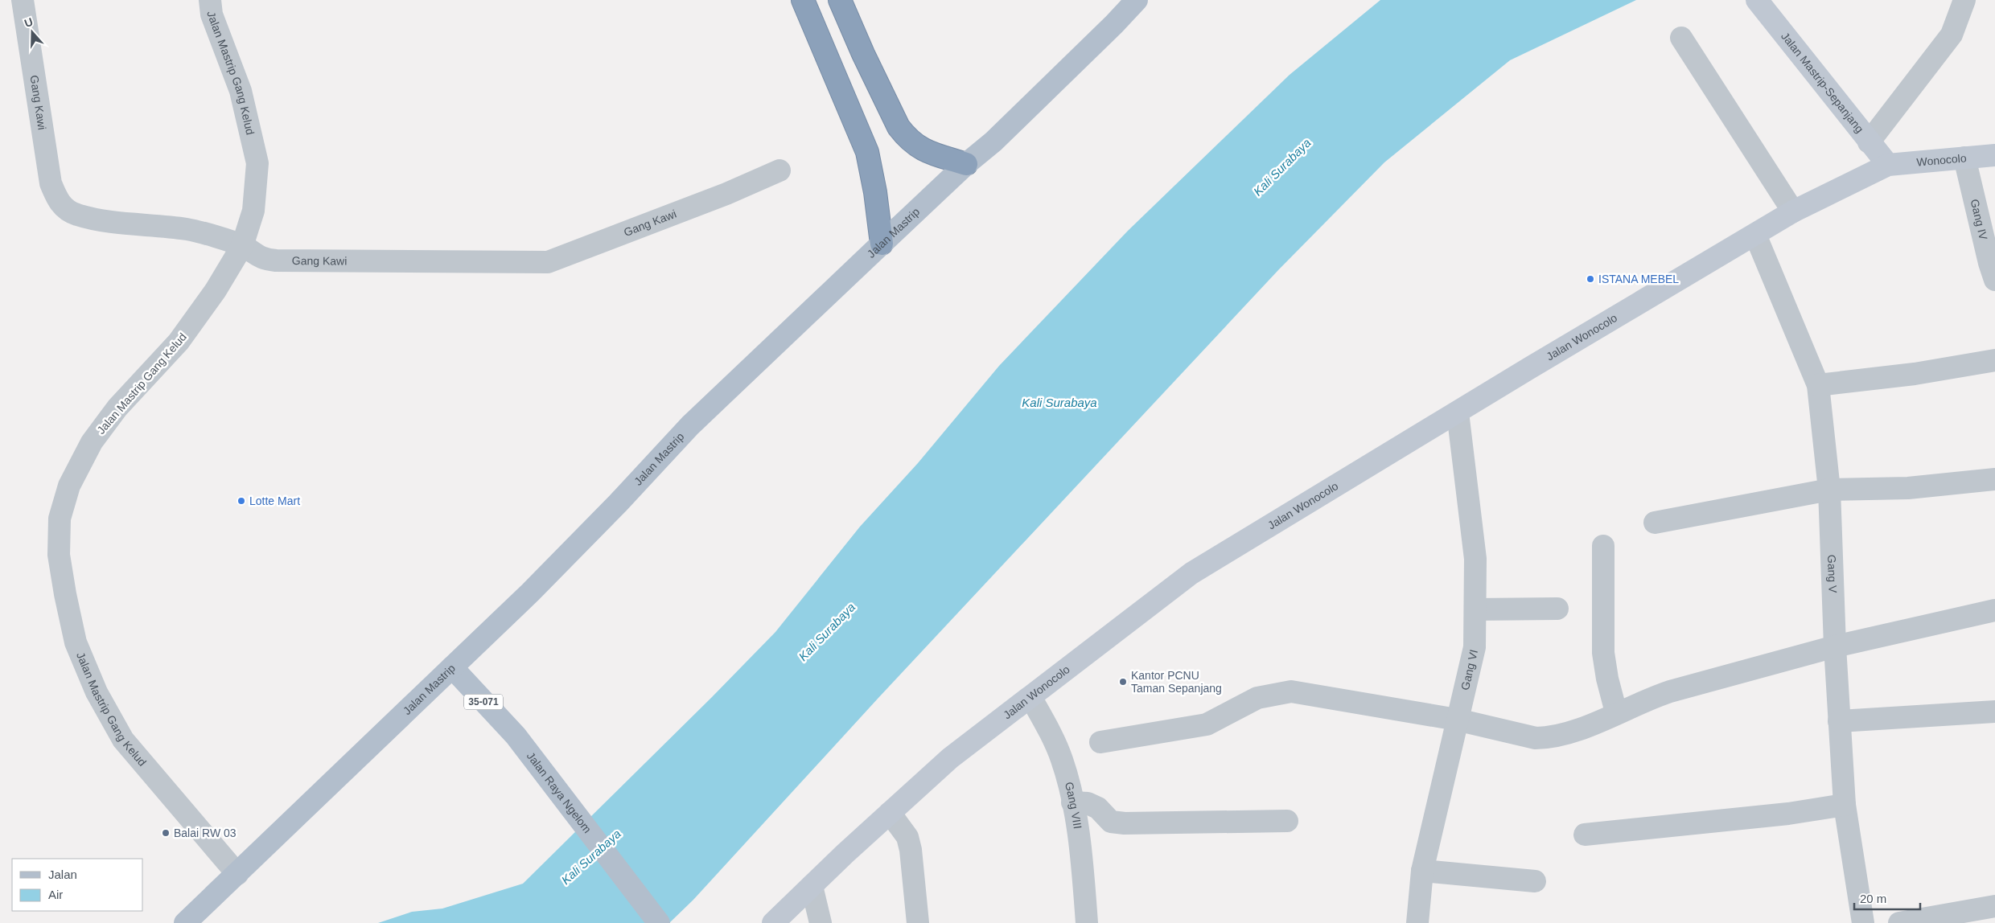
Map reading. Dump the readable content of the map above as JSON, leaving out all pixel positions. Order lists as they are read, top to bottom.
{
  "streets": {
    "main road": [
      "Jalan Mastrip-Sepanjang",
      "Wonocolo",
      "Jalan Mastrip",
      "Jalan Wonocolo",
      "35-071",
      "Jalan Raya Ngelom"
    ],
    "street": [
      "Jalan Mastrip Gang Kelud",
      "Gang Kawi",
      "Gang IV",
      "Gang V",
      "Gang VI",
      "Gang VIII"
    ]
  },
  "crossings": [
    ["Jalan Mastrip Gang Kelud", "Gang Kawi"],
    ["Jalan Mastrip Gang Kelud", "Jalan Mastrip"],
    ["Jalan Mastrip-Sepanjang", "Wonocolo"],
    ["Jalan Mastrip-Sepanjang", "Jalan Wonocolo"],
    ["Wonocolo", "Gang IV"],
    ["Wonocolo", "Jalan Wonocolo"],
    ["Jalan Mastrip", "Jalan Raya Ngelom"],
    ["Jalan Wonocolo", "Gang V"],
    ["Jalan Wonocolo", "Gang VI"],
    ["Jalan Wonocolo", "Gang VIII"]
  ],
  "water": ["Kali Surabaya"],
  "places": [
    "ISTANA MEBEL",
    "Lotte Mart",
    "Kantor PCNU Taman Sepanjang",
    "Balai RW 03"
  ],
  "legend": ["Jalan", "Air"],
  "scale_bar": "20 m",
  "north": "top"
}
